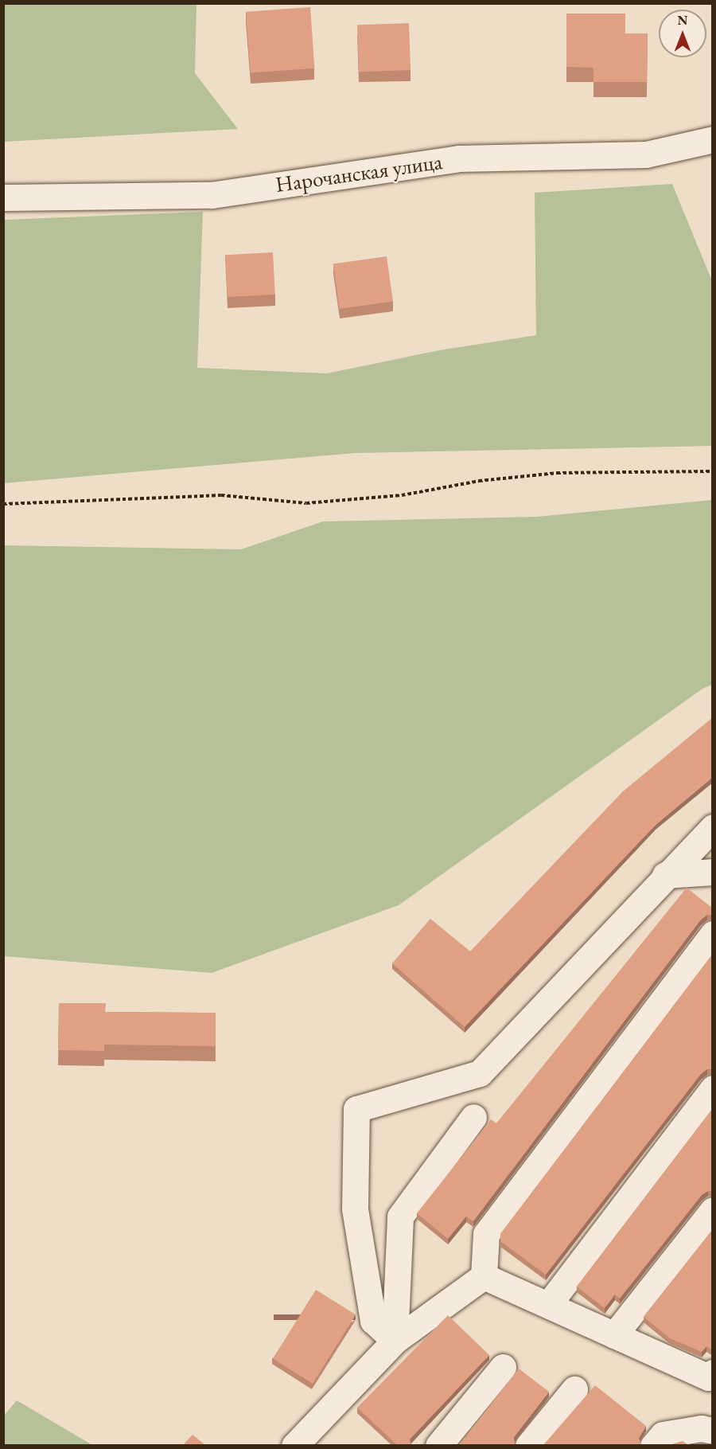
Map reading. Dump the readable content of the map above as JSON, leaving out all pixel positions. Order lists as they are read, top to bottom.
{
  "streets": {
    "street": ["Нарочанская улица"]
  },
  "north": "top"
}
